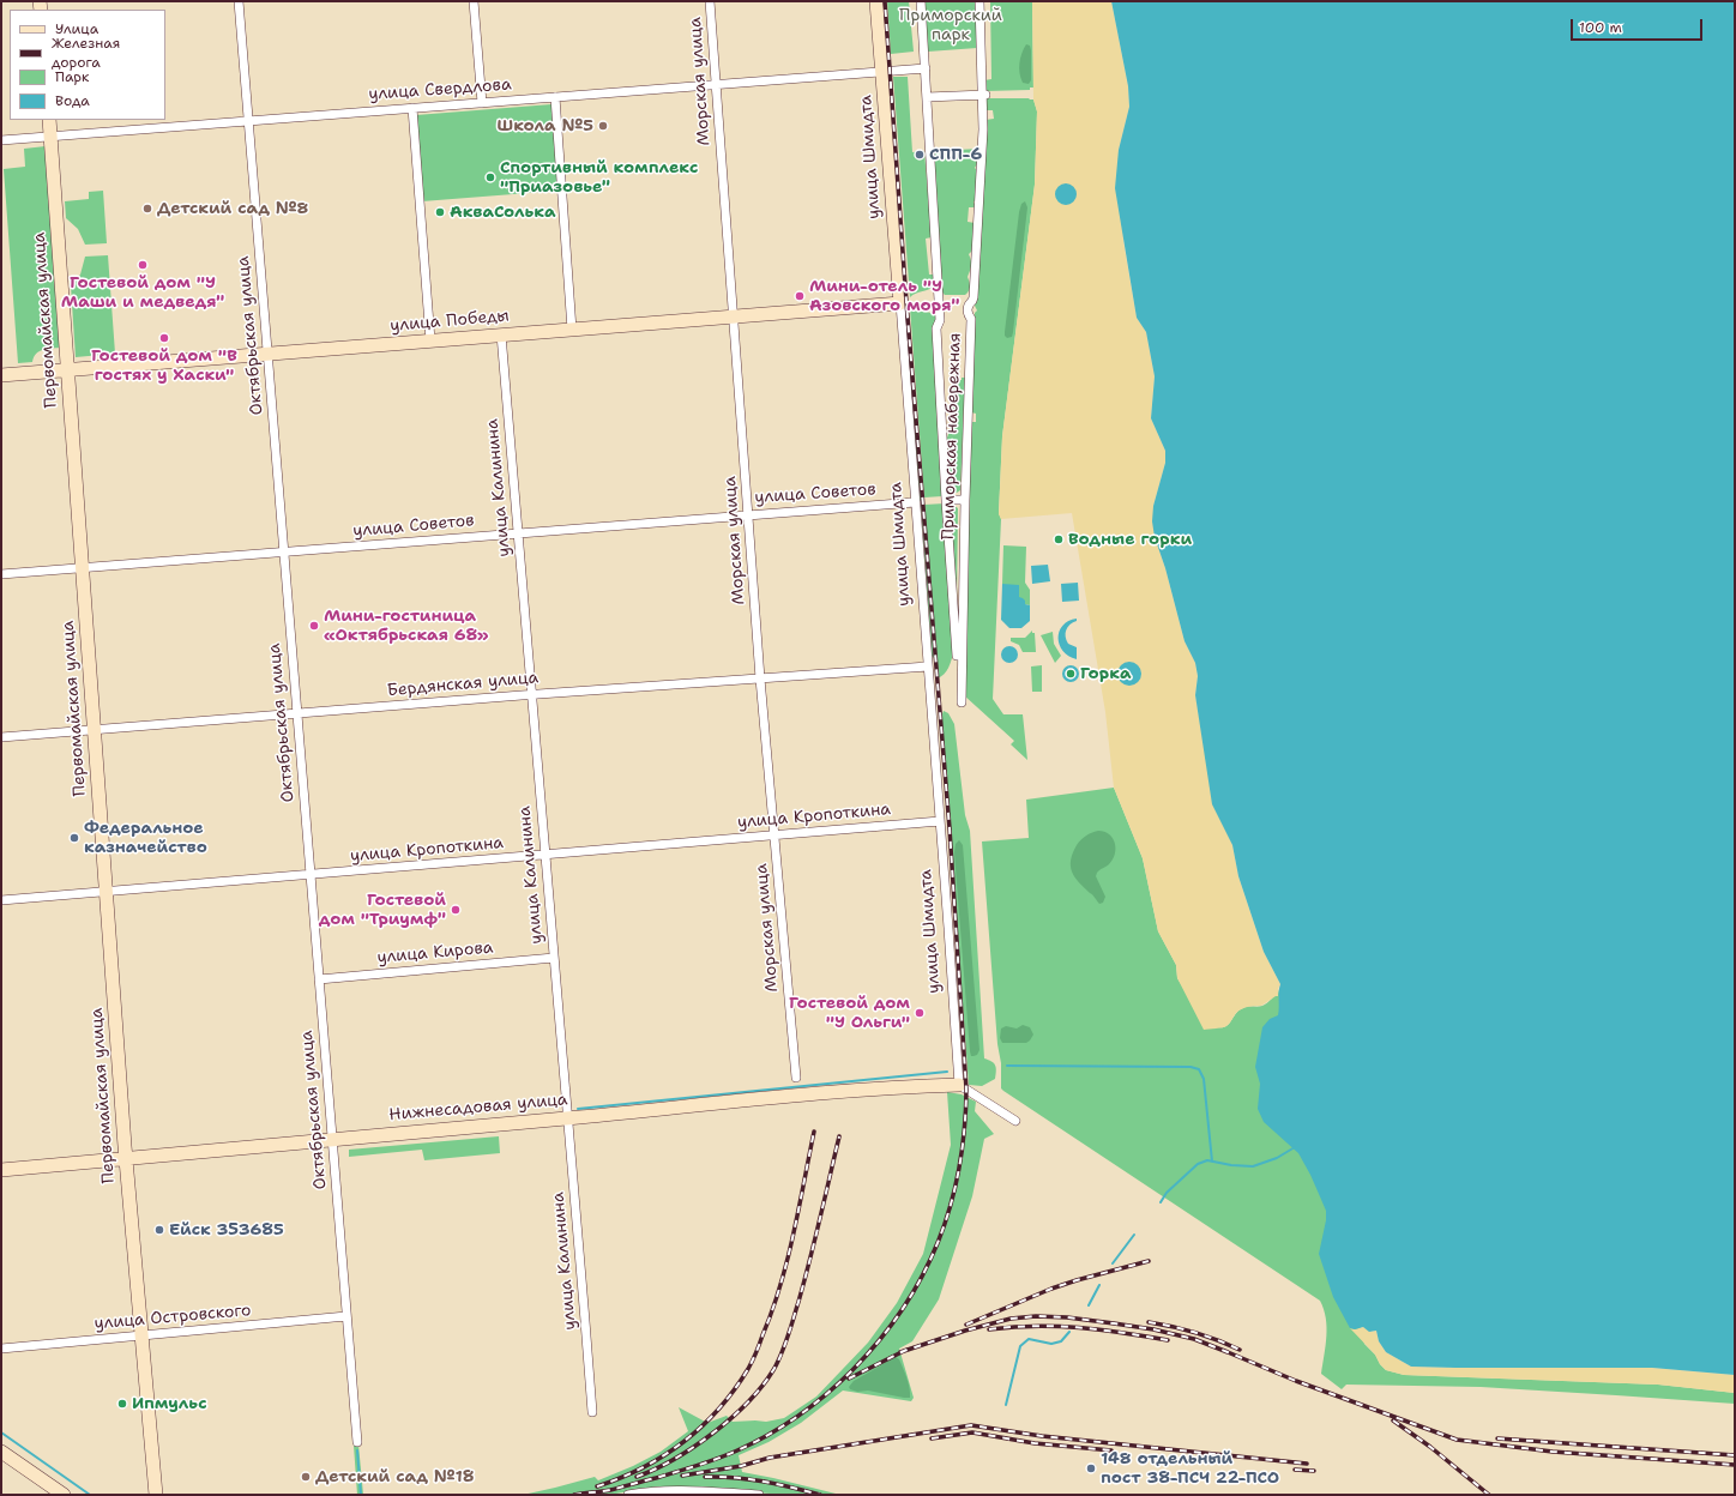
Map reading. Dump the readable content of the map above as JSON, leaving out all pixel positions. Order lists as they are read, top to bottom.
{
  "streets": {
    "street": [
      "Морская улица",
      "улица Свердлова",
      "улица Шмидта",
      "Первомайская улица",
      "улица Победы",
      "Октябрьская улица",
      "Приморская набережная",
      "улица Калинина",
      "улица Советов",
      "Бердянская улица",
      "улица Кропоткина",
      "улица Кирова",
      "Нижнесадовая улица",
      "улица Островского"
    ]
  },
  "crossings": [
    ["Морская улица", "улица Свердлова"],
    ["Морская улица", "улица Победы"],
    ["Морская улица", "улица Советов"],
    ["Морская улица", "Бердянская улица"],
    ["Морская улица", "улица Кропоткина"],
    ["улица Свердлова", "улица Шмидта"],
    ["улица Свердлова", "Первомайская улица"],
    ["улица Свердлова", "Октябрьская улица"],
    ["улица Шмидта", "улица Победы"],
    ["улица Шмидта", "улица Советов"],
    ["улица Шмидта", "Бердянская улица"],
    ["улица Шмидта", "улица Кропоткина"],
    ["улица Шмидта", "Нижнесадовая улица"],
    ["Первомайская улица", "улица Победы"],
    ["Первомайская улица", "улица Советов"],
    ["Первомайская улица", "Бердянская улица"],
    ["Первомайская улица", "улица Кропоткина"],
    ["Первомайская улица", "Нижнесадовая улица"],
    ["Первомайская улица", "улица Островского"],
    ["улица Победы", "Октябрьская улица"],
    ["улица Победы", "улица Калинина"],
    ["Октябрьская улица", "улица Советов"],
    ["Октябрьская улица", "Бердянская улица"],
    ["Октябрьская улица", "улица Кропоткина"],
    ["Октябрьская улица", "улица Кирова"],
    ["Октябрьская улица", "Нижнесадовая улица"],
    ["Октябрьская улица", "улица Островского"],
    ["улица Калинина", "улица Советов"],
    ["улица Калинина", "Бердянская улица"],
    ["улица Калинина", "улица Кропоткина"],
    ["улица Калинина", "улица Кирова"],
    ["улица Калинина", "Нижнесадовая улица"]
  ],
  "parks": ["Приморский парк"],
  "places": [
    "Школа №5",
    "СПП-6",
    "Спортивный комплекс \"Приазовье\"",
    "Детский сад №8",
    "АкваСолька",
    "Гостевой дом \"У Маши и медведя\"",
    "Мини-отель \"У Азовского моря\"",
    "Гостевой дом \"В гостях у Хаски\"",
    "Водные горки",
    "Мини-гостиница «Октябрьская 68»",
    "Горка",
    "Федеральное казначейство",
    "Гостевой дом \"Триумф\"",
    "Гостевой дом \"У Ольги\"",
    "Ейск 353685",
    "Ипмульс",
    "148 отдельный пост 38-ПСЧ 22-ПСО",
    "Детский сад №18"
  ],
  "legend": [
    "Улица",
    "Железная дорога",
    "Парк",
    "Вода"
  ],
  "scale_bar": "100 m"
}
